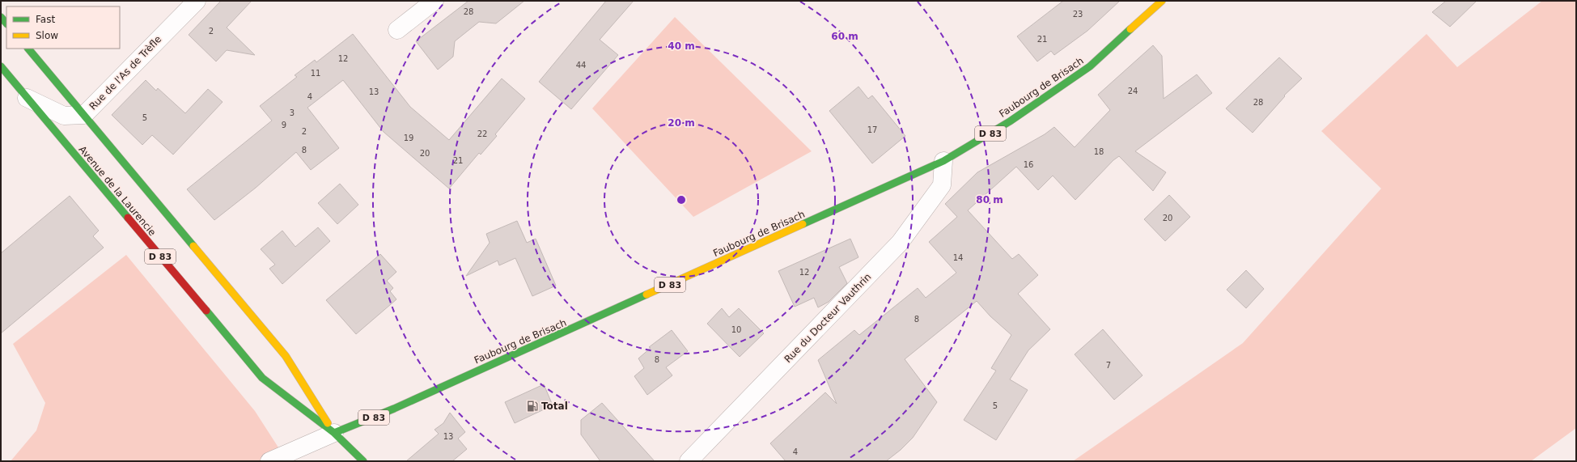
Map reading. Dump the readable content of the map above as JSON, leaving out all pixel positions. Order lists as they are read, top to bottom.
{
  "streets": {
    "main road": ["Faubourg de Brisach", "D 83", "Avenue de la Laurencie"],
    "street": ["Rue de l'As de Trèfle", "Rue du Docteur Vauthrin"]
  },
  "crossings": [
    ["Rue de l'As de Trèfle", "Avenue de la Laurencie"],
    ["Faubourg de Brisach", "Avenue de la Laurencie"],
    ["Faubourg de Brisach", "Rue du Docteur Vauthrin"]
  ],
  "places": {
    "fuel station": ["Total"]
  },
  "house_numbers": [
    "28",
    "23",
    "2",
    "21",
    "12",
    "44",
    "11",
    "24",
    "13",
    "4",
    "28",
    "3",
    "5",
    "9",
    "17",
    "2",
    "22",
    "19",
    "8",
    "18",
    "20",
    "21",
    "16",
    "20",
    "14",
    "12",
    "8",
    "10",
    "8",
    "7",
    "5",
    "13",
    "4"
  ],
  "legend": ["Fast", "Slow"],
  "rings": [
    "60 m",
    "40 m",
    "20 m",
    "80 m"
  ]
}
